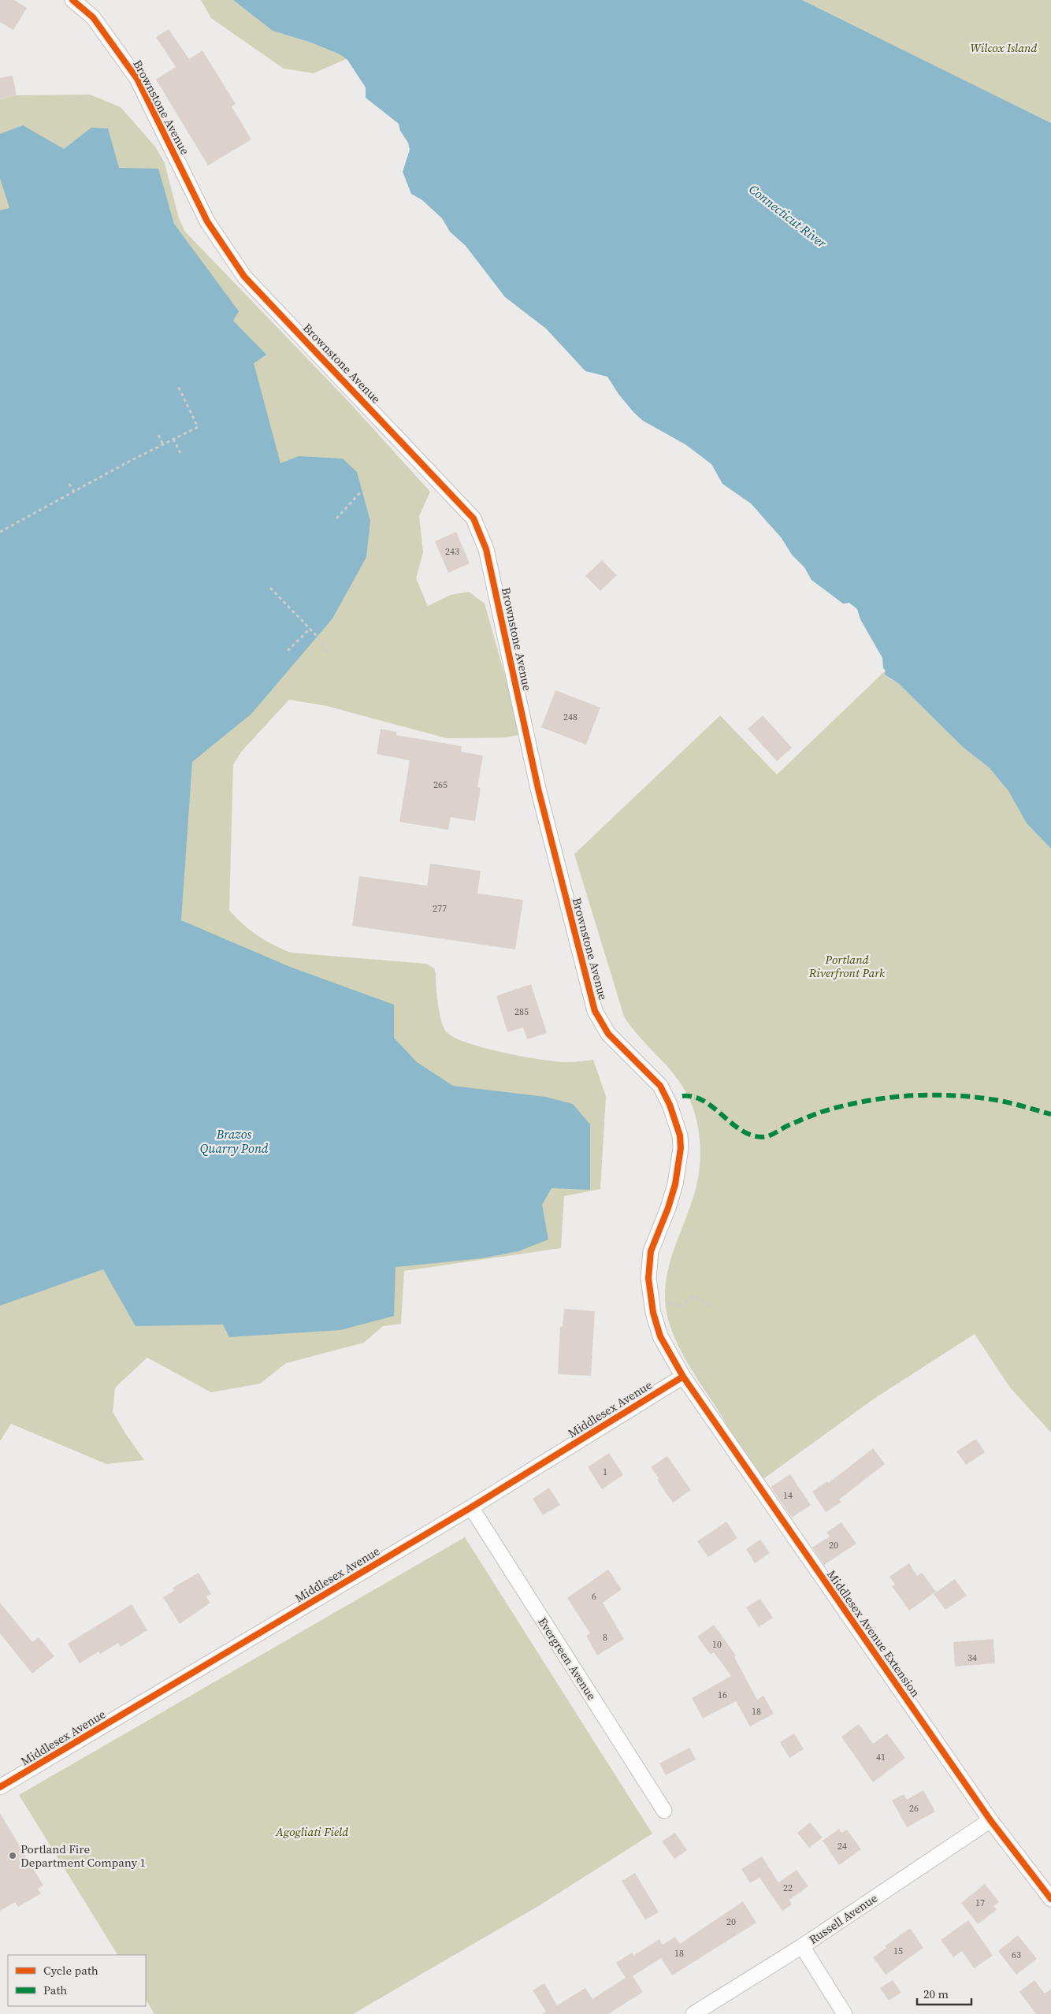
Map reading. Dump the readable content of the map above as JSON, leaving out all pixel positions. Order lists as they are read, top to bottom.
{
  "streets": {
    "street": [
      "Brownstone Avenue",
      "Middlesex Avenue",
      "Middlesex Avenue Extension",
      "Evergreen Avenue",
      "Russell Avenue"
    ]
  },
  "crossings": [
    ["Brownstone Avenue", "Middlesex Avenue"],
    ["Brownstone Avenue", "Middlesex Avenue Extension"],
    ["Middlesex Avenue", "Middlesex Avenue Extension"],
    ["Middlesex Avenue", "Evergreen Avenue"],
    ["Middlesex Avenue Extension", "Russell Avenue"]
  ],
  "water": ["Connecticut River", "Brazos Quarry Pond"],
  "parks": ["Wilcox Island", "Portland Riverfront Park", "Agogliati Field"],
  "places": ["Portland Fire Department Company 1"],
  "house_numbers": [
    "243",
    "248",
    "265",
    "277",
    "285",
    "1",
    "14",
    "20",
    "6",
    "8",
    "10",
    "34",
    "16",
    "18",
    "41",
    "26",
    "24",
    "22",
    "17",
    "20",
    "15",
    "18",
    "63"
  ],
  "legend": ["Cycle path", "Path"],
  "scale_bar": "20 m"
}
